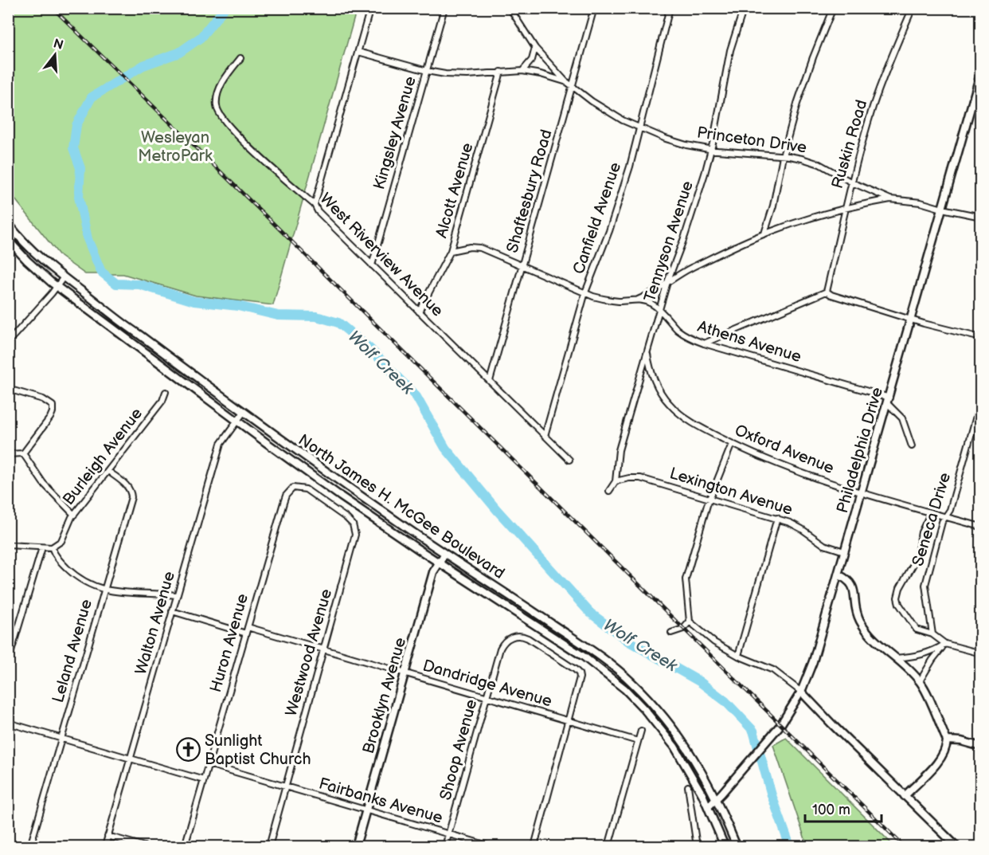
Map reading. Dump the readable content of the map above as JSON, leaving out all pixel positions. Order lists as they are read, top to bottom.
{
  "streets": {
    "main road": ["Philadelphia Drive", "North James H. McGee Boulevard", "Brooklyn Avenue"],
    "street": [
      "Kingsley Avenue",
      "Princeton Drive",
      "Ruskin Road",
      "Alcott Avenue",
      "Shaftesbury Road",
      "Canfield Avenue",
      "Tennyson Avenue",
      "West Riverview Avenue",
      "Athens Avenue",
      "Oxford Avenue",
      "Burleigh Avenue",
      "Lexington Avenue",
      "Seneca Drive",
      "Walton Avenue",
      "Huron Avenue",
      "Leland Avenue",
      "Westwood Avenue",
      "Dandridge Avenue",
      "Shoop Avenue",
      "Fairbanks Avenue"
    ]
  },
  "crossings": [
    ["Kingsley Avenue", "Princeton Drive"],
    ["Kingsley Avenue", "West Riverview Avenue"],
    ["Princeton Drive", "Ruskin Road"],
    ["Princeton Drive", "Alcott Avenue"],
    ["Princeton Drive", "Shaftesbury Road"],
    ["Princeton Drive", "Canfield Avenue"],
    ["Princeton Drive", "Tennyson Avenue"],
    ["Princeton Drive", "Philadelphia Drive"],
    ["Alcott Avenue", "West Riverview Avenue"],
    ["Alcott Avenue", "Athens Avenue"],
    ["Shaftesbury Road", "West Riverview Avenue"],
    ["Shaftesbury Road", "Athens Avenue"],
    ["Canfield Avenue", "West Riverview Avenue"],
    ["Canfield Avenue", "Athens Avenue"],
    ["Tennyson Avenue", "Athens Avenue"],
    ["Tennyson Avenue", "Oxford Avenue"],
    ["Tennyson Avenue", "Lexington Avenue"],
    ["Athens Avenue", "Philadelphia Drive"],
    ["Oxford Avenue", "Philadelphia Drive"],
    ["Oxford Avenue", "Seneca Drive"],
    ["Philadelphia Drive", "Lexington Avenue"],
    ["Philadelphia Drive", "North James H. McGee Boulevard"],
    ["Burleigh Avenue", "Leland Avenue"],
    ["North James H. McGee Boulevard", "Walton Avenue"],
    ["North James H. McGee Boulevard", "Brooklyn Avenue"],
    ["Walton Avenue", "Dandridge Avenue"],
    ["Huron Avenue", "Westwood Avenue"],
    ["Huron Avenue", "Dandridge Avenue"],
    ["Huron Avenue", "Fairbanks Avenue"],
    ["Westwood Avenue", "Dandridge Avenue"],
    ["Westwood Avenue", "Fairbanks Avenue"],
    ["Dandridge Avenue", "Brooklyn Avenue"],
    ["Dandridge Avenue", "Shoop Avenue"],
    ["Brooklyn Avenue", "Fairbanks Avenue"],
    ["Shoop Avenue", "Fairbanks Avenue"]
  ],
  "water": ["Wolf Creek"],
  "parks": ["Wesleyan MetroPark"],
  "places": {
    "church": ["Sunlight Baptist Church"]
  },
  "scale_bar": "100 m",
  "north": "top"
}
